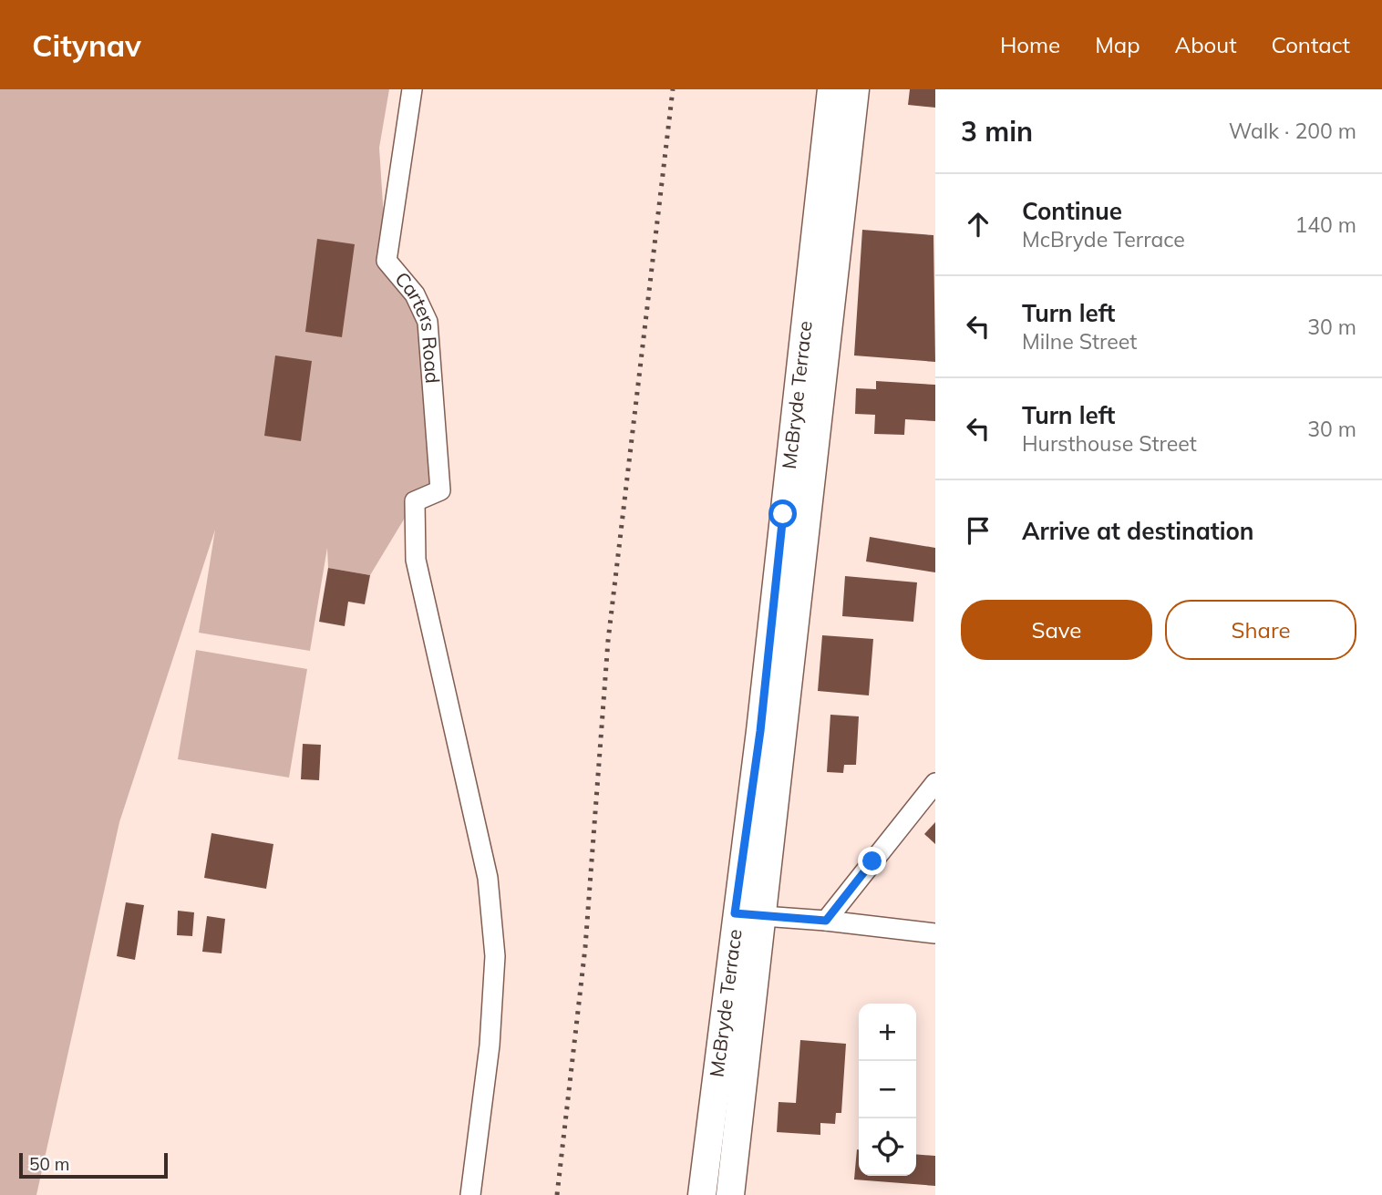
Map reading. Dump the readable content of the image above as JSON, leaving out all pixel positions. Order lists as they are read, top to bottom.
{
  "streets": {
    "main road": ["McBryde Terrace"],
    "street": ["Carters Road"]
  },
  "scale_bar": "50 m",
  "page": {
    "header": "Citynav",
    "nav": [
      "Home",
      "Map",
      "About",
      "Contact"
    ],
    "heading": ["3 min", "Walk · 200 m"],
    "list": [
      ["Continue", "McBryde Terrace", "140 m"],
      ["Turn left", "Milne Street", "30 m"],
      ["Turn left", "Hursthouse Street", "30 m"],
      "Arrive at destination"
    ],
    "buttons": ["Save", "Share"],
    "map_buttons": ["+", "−"],
    "scale": "50 m"
  }
}
